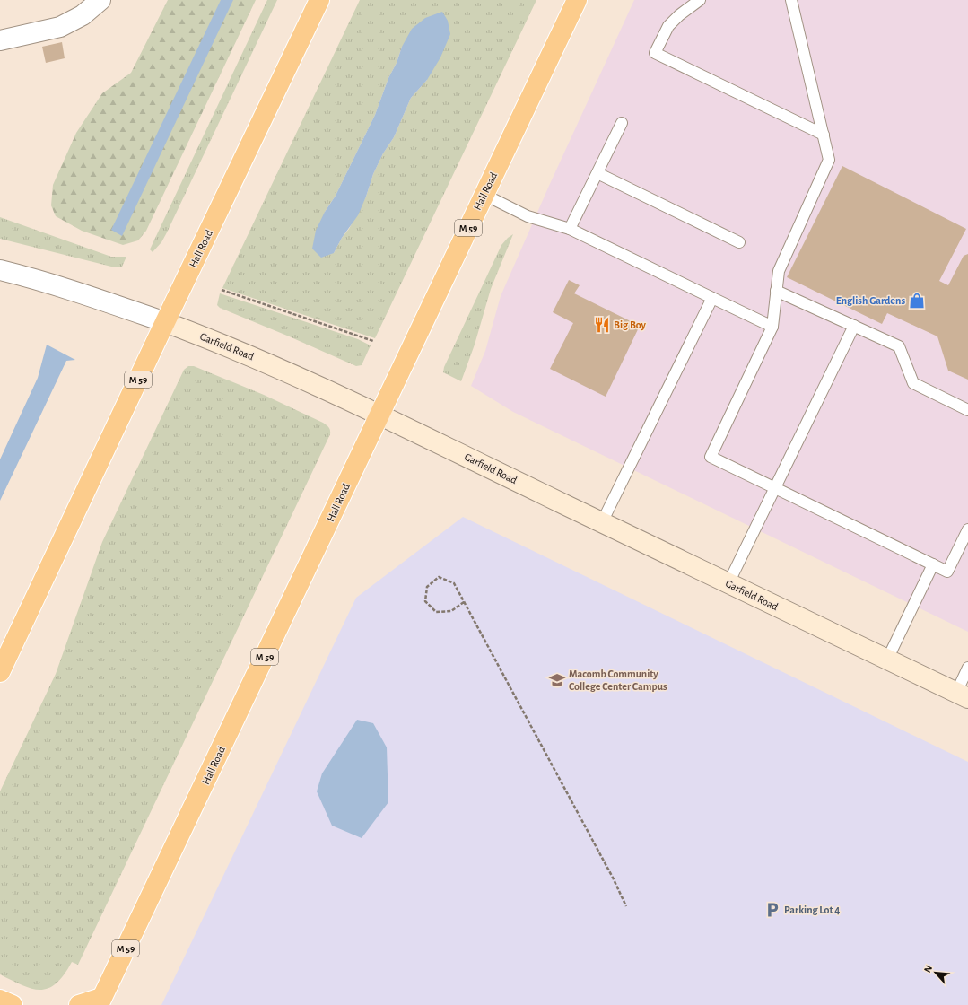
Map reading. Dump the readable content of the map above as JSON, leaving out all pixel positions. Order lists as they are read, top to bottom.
{
  "streets": {
    "highway": ["Hall Road", "M 59"],
    "main road": ["Garfield Road"]
  },
  "crossings": [
    ["Hall Road", "Garfield Road"]
  ],
  "places": {
    "shop": ["English Gardens"],
    "restaurant": ["Big Boy"],
    "school or university": ["Macomb Community College Center Campus"],
    "parking": ["Parking Lot 4"]
  },
  "north": "top left"
}
